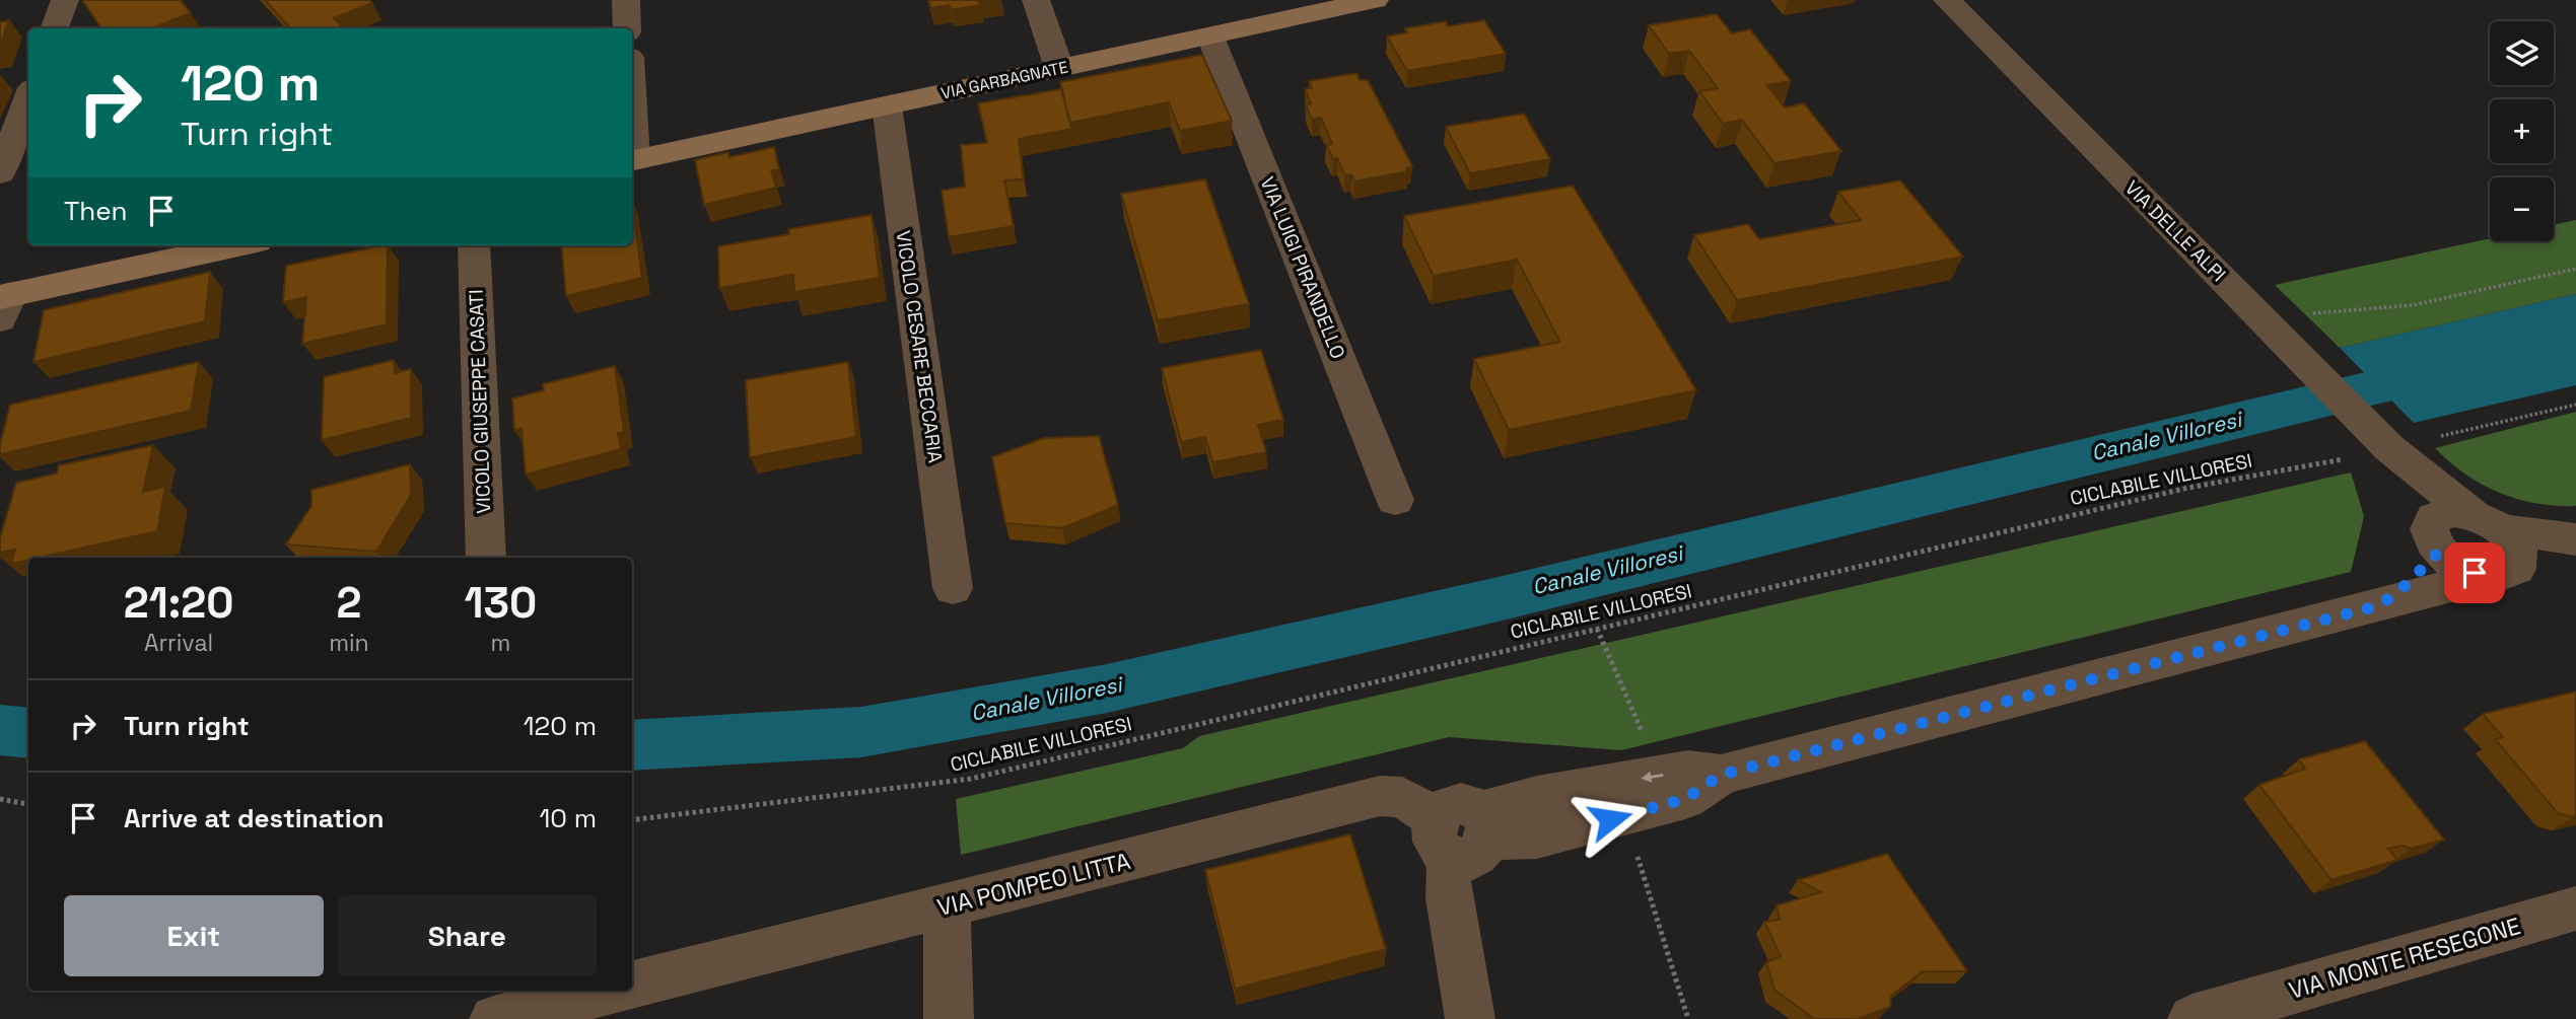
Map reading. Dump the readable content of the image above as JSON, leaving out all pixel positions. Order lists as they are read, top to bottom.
{
  "streets": {
    "street": [
      "VIA GARBAGNATE",
      "VIA DELLE ALPI",
      "VIA LUIGI PIRANDELLO",
      "VICOLO CESARE BECCARIA",
      "VICOLO GIUSEPPE CASATI",
      "VIA POMPEO LITTA",
      "VIA MONTE RESEGONE"
    ],
    "path": ["CICLABILE VILLORESI"]
  },
  "crossings": [
    ["VIA GARBAGNATE", "VIA LUIGI PIRANDELLO"],
    ["VIA GARBAGNATE", "VICOLO CESARE BECCARIA"],
    ["VIA DELLE ALPI", "CICLABILE VILLORESI"]
  ],
  "water": ["Canale Villoresi"],
  "page": {
    "map_buttons": ["+", "−"],
    "turn": ["120 m", "Turn right"],
    "then": "Then",
    "eta": [
      "21:20",
      "Arrival",
      "2",
      "min",
      "130",
      "m"
    ],
    "list": [
      {
        "name": "Turn right",
        "value": "120 m"
      },
      {
        "name": "Arrive at destination",
        "value": "10 m"
      }
    ],
    "buttons": ["Exit", "Share"]
  }
}
